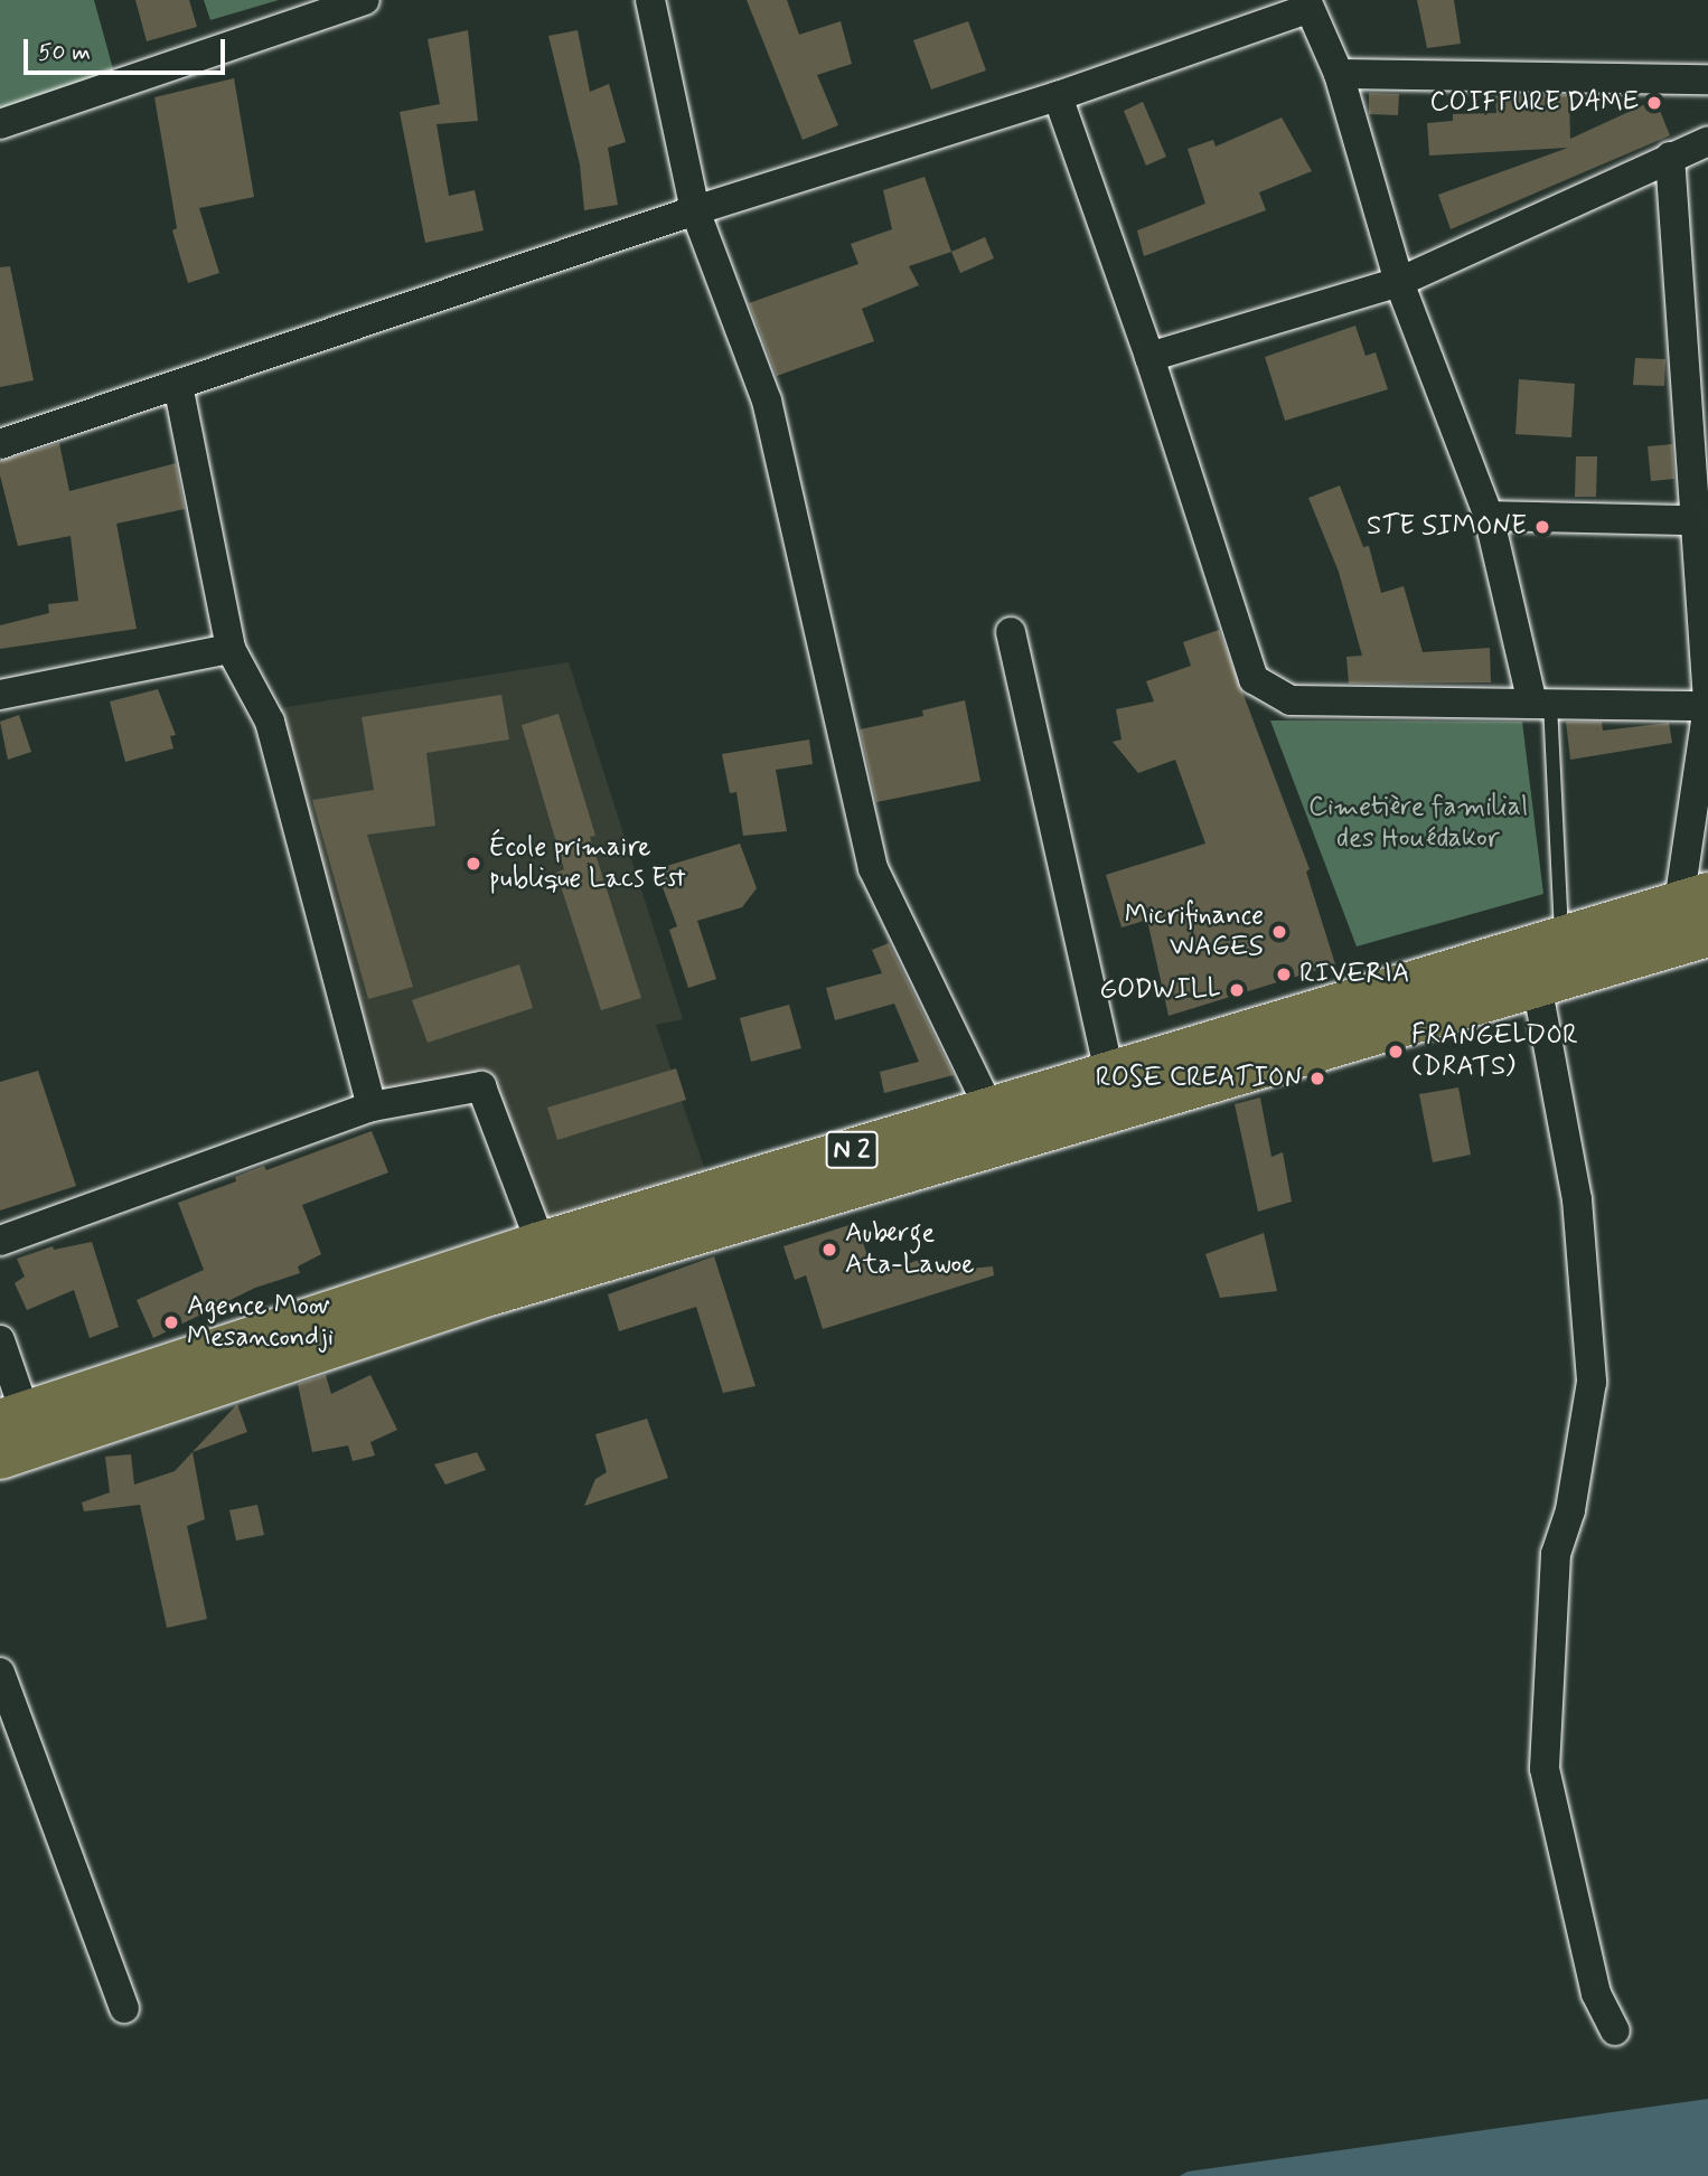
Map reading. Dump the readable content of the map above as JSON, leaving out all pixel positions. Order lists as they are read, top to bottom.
{
  "streets": {
    "highway": ["N 2"]
  },
  "parks": ["Cimetière familial des Houédakor"],
  "places": [
    "COIFFURE DAME",
    "STE SIMONE",
    "École primaire publique Lacs Est",
    "Micrifinance WAGES",
    "RIVERIA",
    "GODWILL",
    "FRANGELDOR (DRATS)",
    "ROSE CREATION",
    "Auberge Ata-Lawoe",
    "Agence Moov Mesancondji"
  ],
  "scale_bar": "50 m"
}
